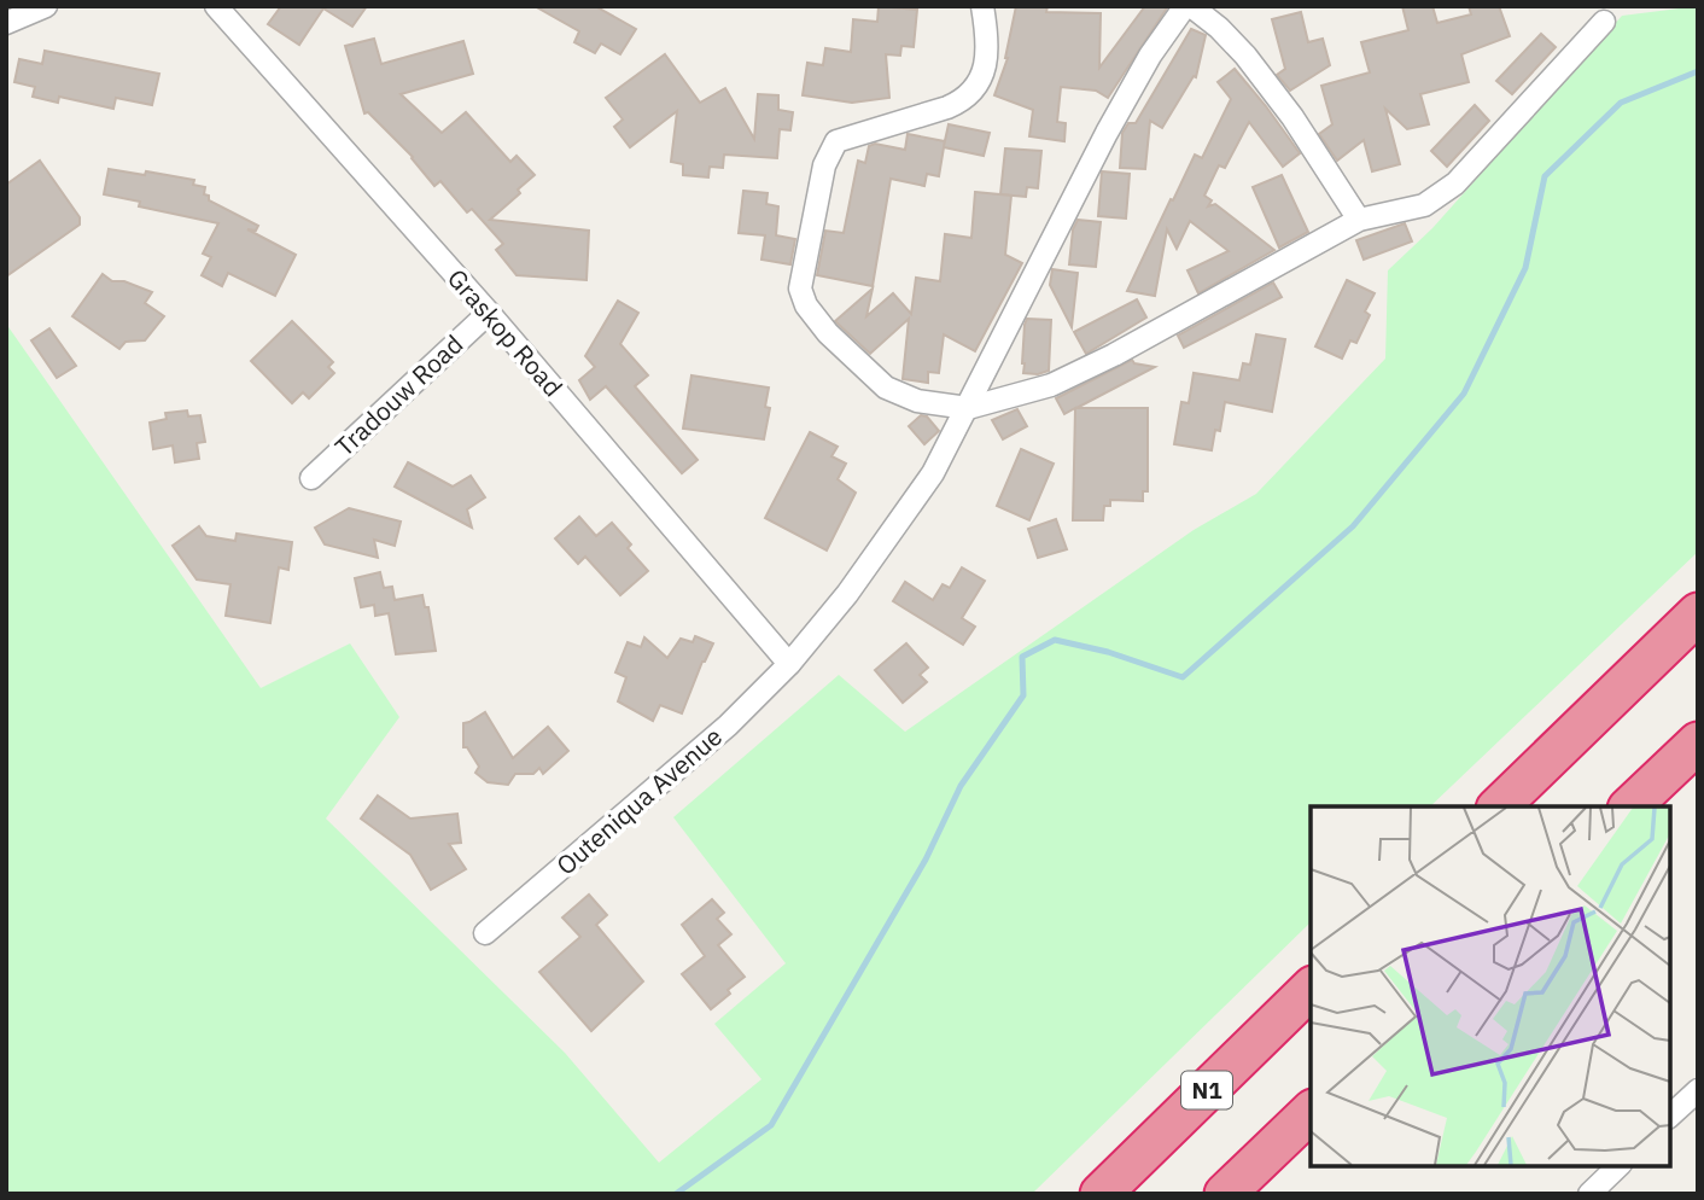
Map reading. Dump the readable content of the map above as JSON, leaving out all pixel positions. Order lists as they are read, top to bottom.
{
  "streets": {
    "highway": ["N1"],
    "street": ["Graskop Road", "Tradouw Road", "Outeniqua Avenue"]
  },
  "crossings": [
    ["Graskop Road", "Tradouw Road"],
    ["Graskop Road", "Outeniqua Avenue"]
  ]
}
